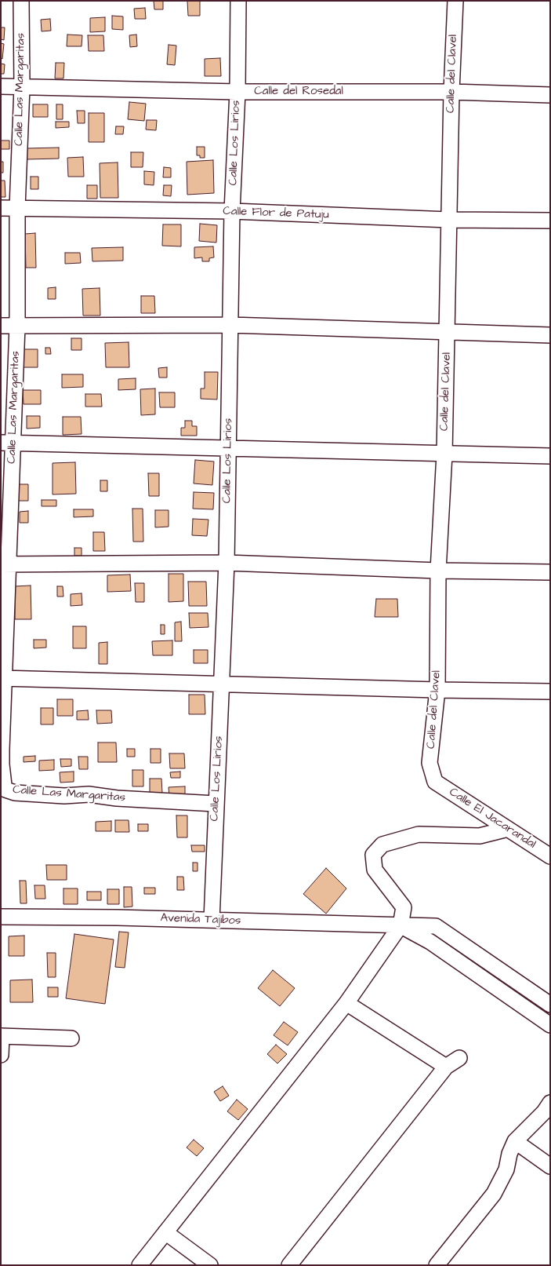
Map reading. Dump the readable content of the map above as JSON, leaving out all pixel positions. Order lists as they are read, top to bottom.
{
  "streets": {
    "street": [
      "Calle del Clavel",
      "Calle Las Margaritas",
      "Calle del Rosedal",
      "Calle Los Lirios",
      "Calle Flor de Patuju",
      "Calle El Jacarandal",
      "Avenida Tajibos"
    ]
  },
  "crossings": [
    ["Calle del Clavel", "Calle del Rosedal"],
    ["Calle del Clavel", "Calle Flor de Patuju"],
    ["Calle del Clavel", "Calle El Jacarandal"],
    ["Calle Las Margaritas", "Calle del Rosedal"],
    ["Calle Las Margaritas", "Calle Los Lirios"],
    ["Calle Las Margaritas", "Calle Flor de Patuju"],
    ["Calle del Rosedal", "Calle Los Lirios"],
    ["Calle Los Lirios", "Calle Flor de Patuju"],
    ["Calle Los Lirios", "Avenida Tajibos"]
  ]
}
